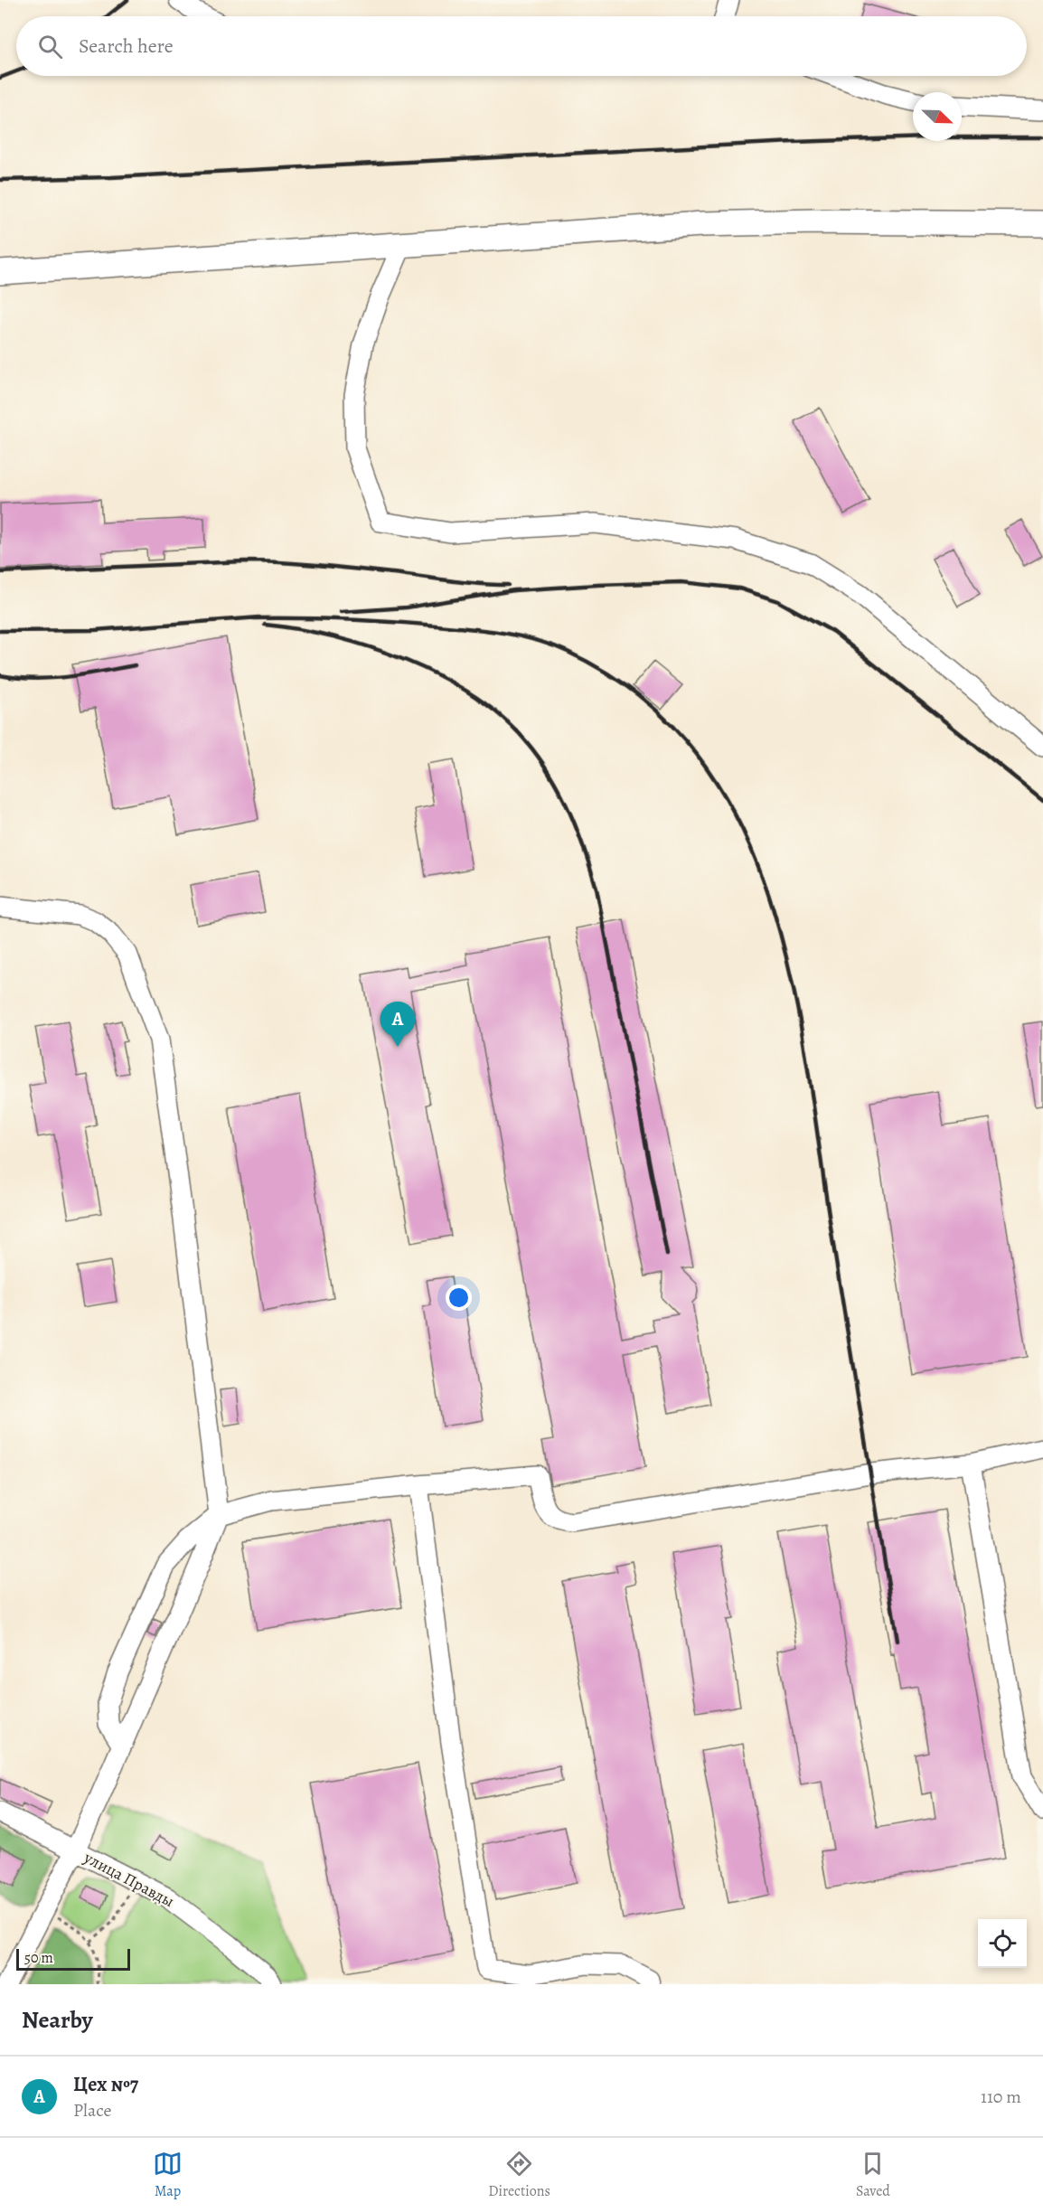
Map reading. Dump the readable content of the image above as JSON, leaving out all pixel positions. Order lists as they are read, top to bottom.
{
  "streets": {
    "street": ["улица Правды"]
  },
  "scale_bar": "50 m",
  "north": "bottom right",
  "page": {
    "search": "Search here",
    "pins": "A",
    "scale": "50 m",
    "heading": "Nearby",
    "list": [
      {
        "mark": "A",
        "name": "Цех №7",
        "note": "Place",
        "value": "110 m"
      }
    ],
    "nav": ["Map", "Directions", "Saved"]
  }
}
